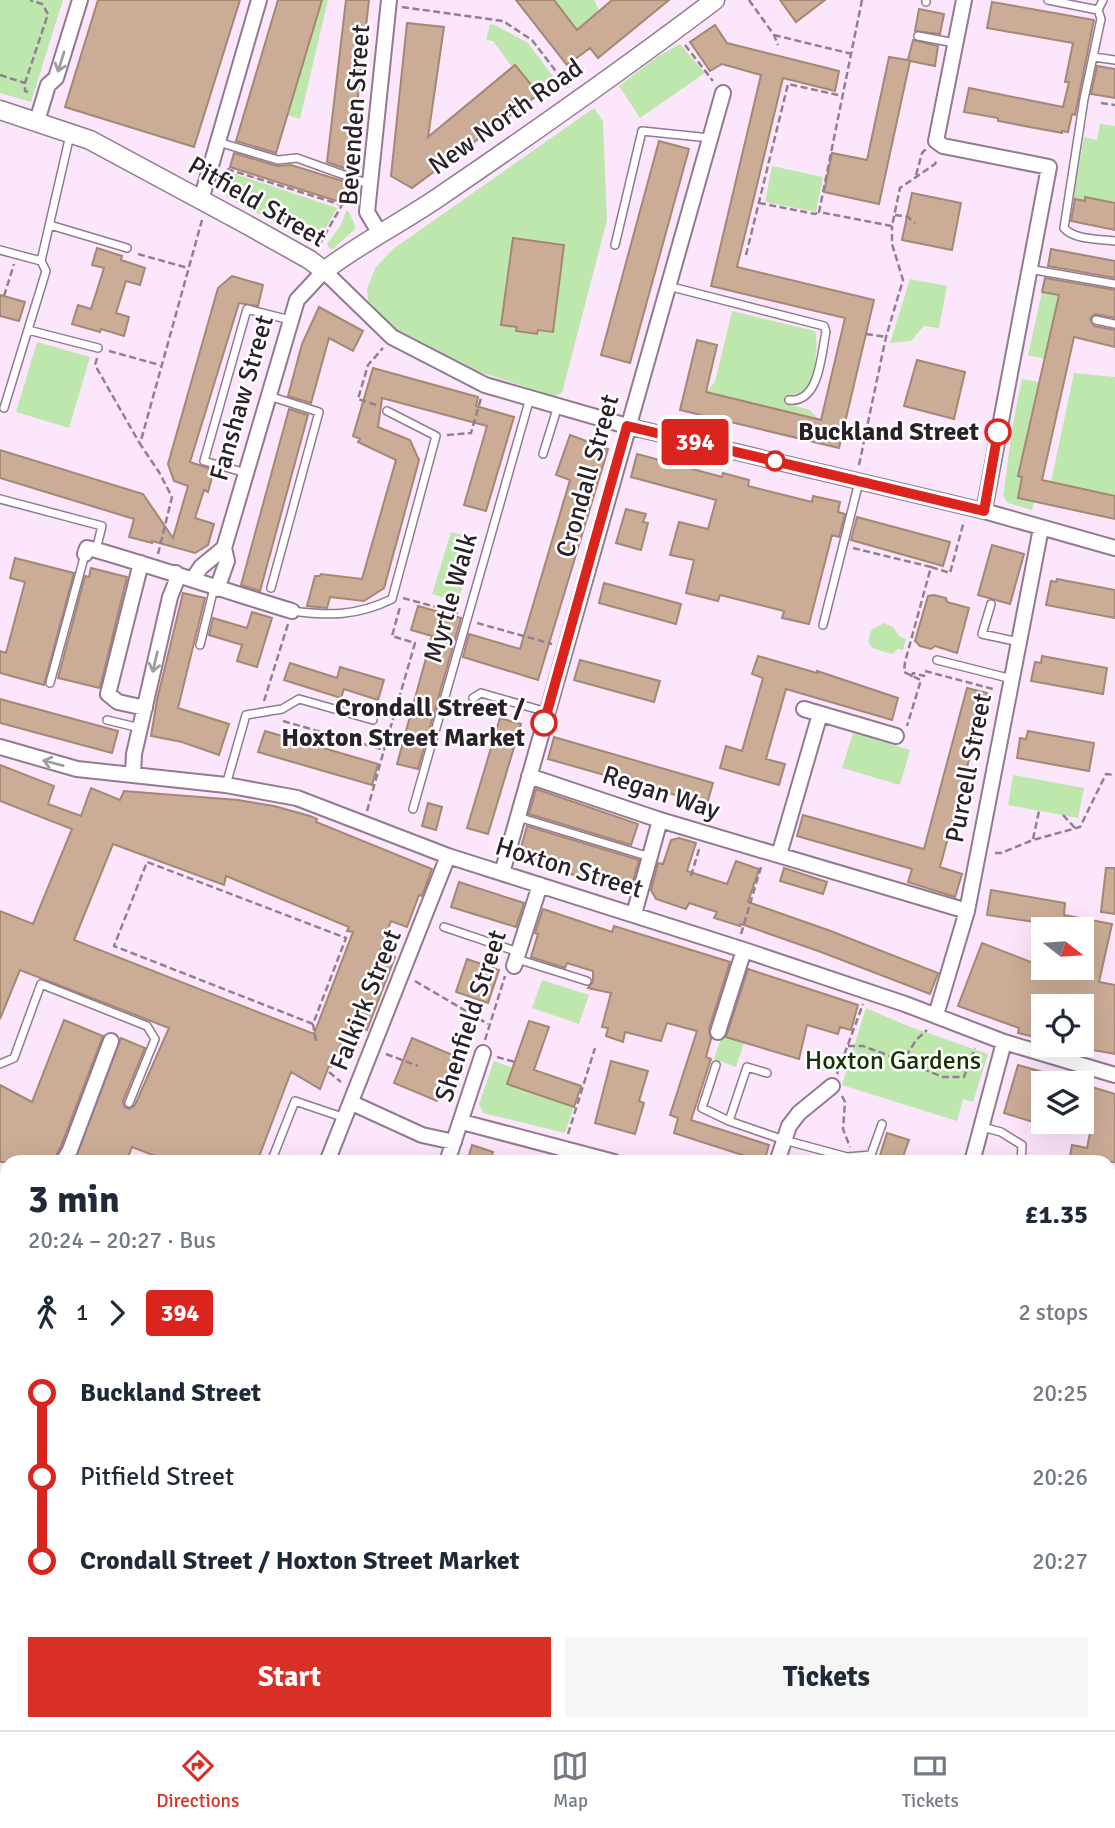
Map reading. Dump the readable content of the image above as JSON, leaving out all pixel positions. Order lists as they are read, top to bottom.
{
  "streets": {
    "street": [
      "Bevenden Street",
      "New North Road",
      "Pitfield Street",
      "Fanshaw Street",
      "Crondall Street",
      "Purcell Street",
      "Regan Way",
      "Hoxton Street",
      "Falkirk Street",
      "Shenfield Street"
    ],
    "lane": ["Myrtle Walk"]
  },
  "crossings": [
    ["Bevenden Street", "New North Road"],
    ["New North Road", "Pitfield Street"],
    ["New North Road", "Fanshaw Street"],
    ["Pitfield Street", "Fanshaw Street"],
    ["Pitfield Street", "Crondall Street"],
    ["Pitfield Street", "Myrtle Walk"],
    ["Pitfield Street", "Purcell Street"],
    ["Crondall Street", "Regan Way"],
    ["Crondall Street", "Hoxton Street"],
    ["Purcell Street", "Regan Way"],
    ["Purcell Street", "Hoxton Street"],
    ["Hoxton Street", "Falkirk Street"],
    ["Hoxton Street", "Shenfield Street"]
  ],
  "parks": ["Hoxton Gardens"],
  "places": ["Buckland Street", "Crondall Street / Hoxton Street Market"],
  "lines": ["bus line 394"],
  "north": "right",
  "page": {
    "on_map": "394",
    "heading": ["3 min", "20:24 – 20:27 · Bus", "£1.35"],
    "legs": ["1", "394", "2 stops"],
    "list": [
      {
        "name": "Buckland Street",
        "value": "20:25"
      },
      {
        "name": "Pitfield Street",
        "value": "20:26"
      },
      {
        "name": "Crondall Street / Hoxton Street Market",
        "value": "20:27"
      }
    ],
    "buttons": ["Start", "Tickets"],
    "tabs": ["Directions", "Map", "Tickets"]
  }
}
